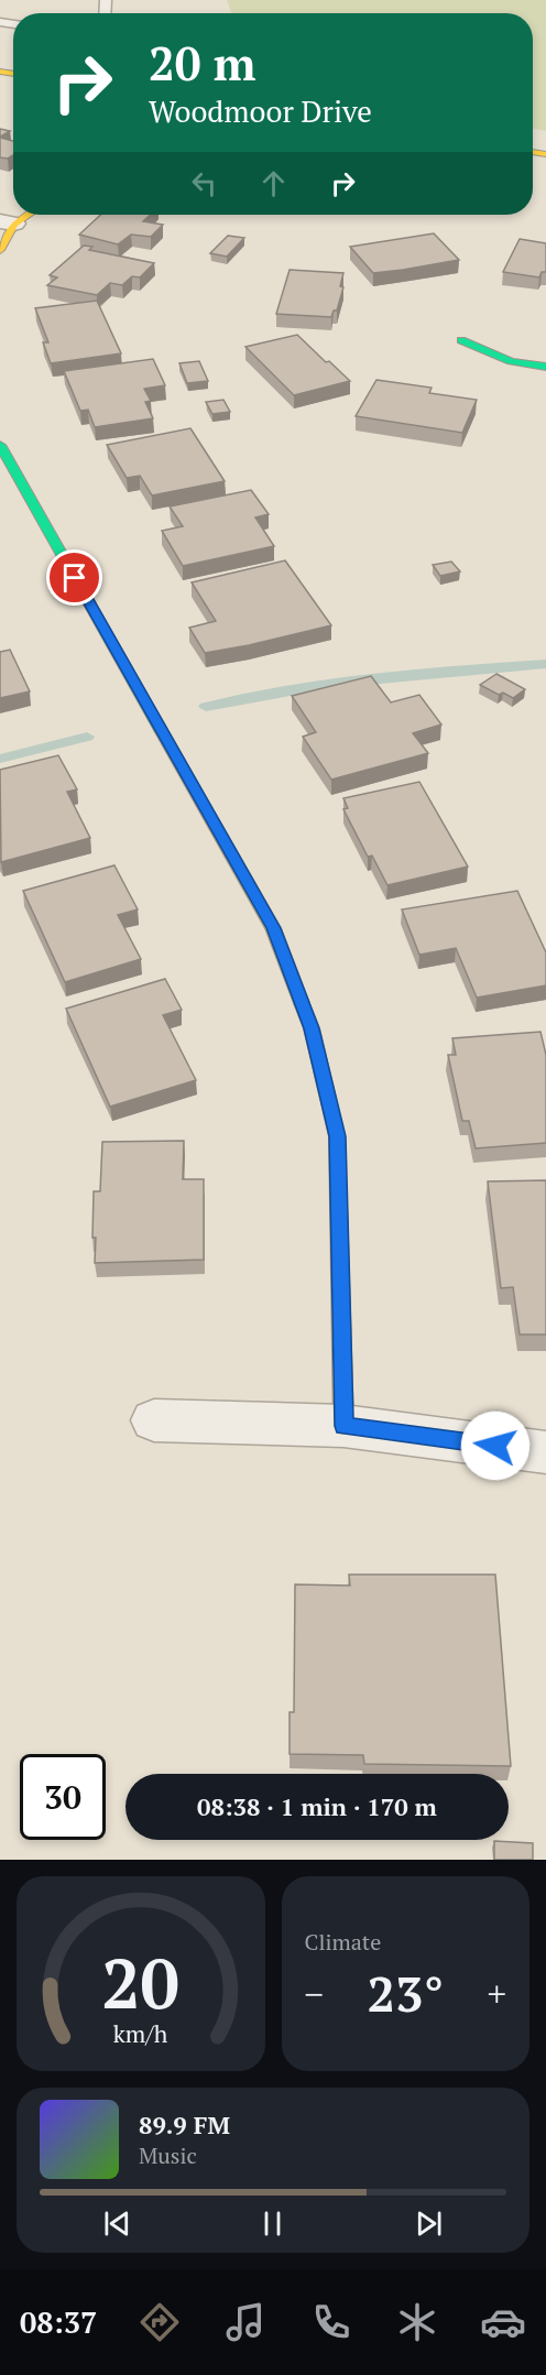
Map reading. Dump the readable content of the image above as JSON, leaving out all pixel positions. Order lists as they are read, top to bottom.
{
  "page": {
    "turn": ["20 m", "Woodmoor Drive"],
    "limit": "30",
    "trip": "08:38 · 1 min · 170 m",
    "tile": "Climate",
    "heat": ["−", "23°", "+"],
    "song": ["89.9 FM", "Music"],
    "tabs": "08:37",
    "gauge": ["20", "km/h"]
  }
}
